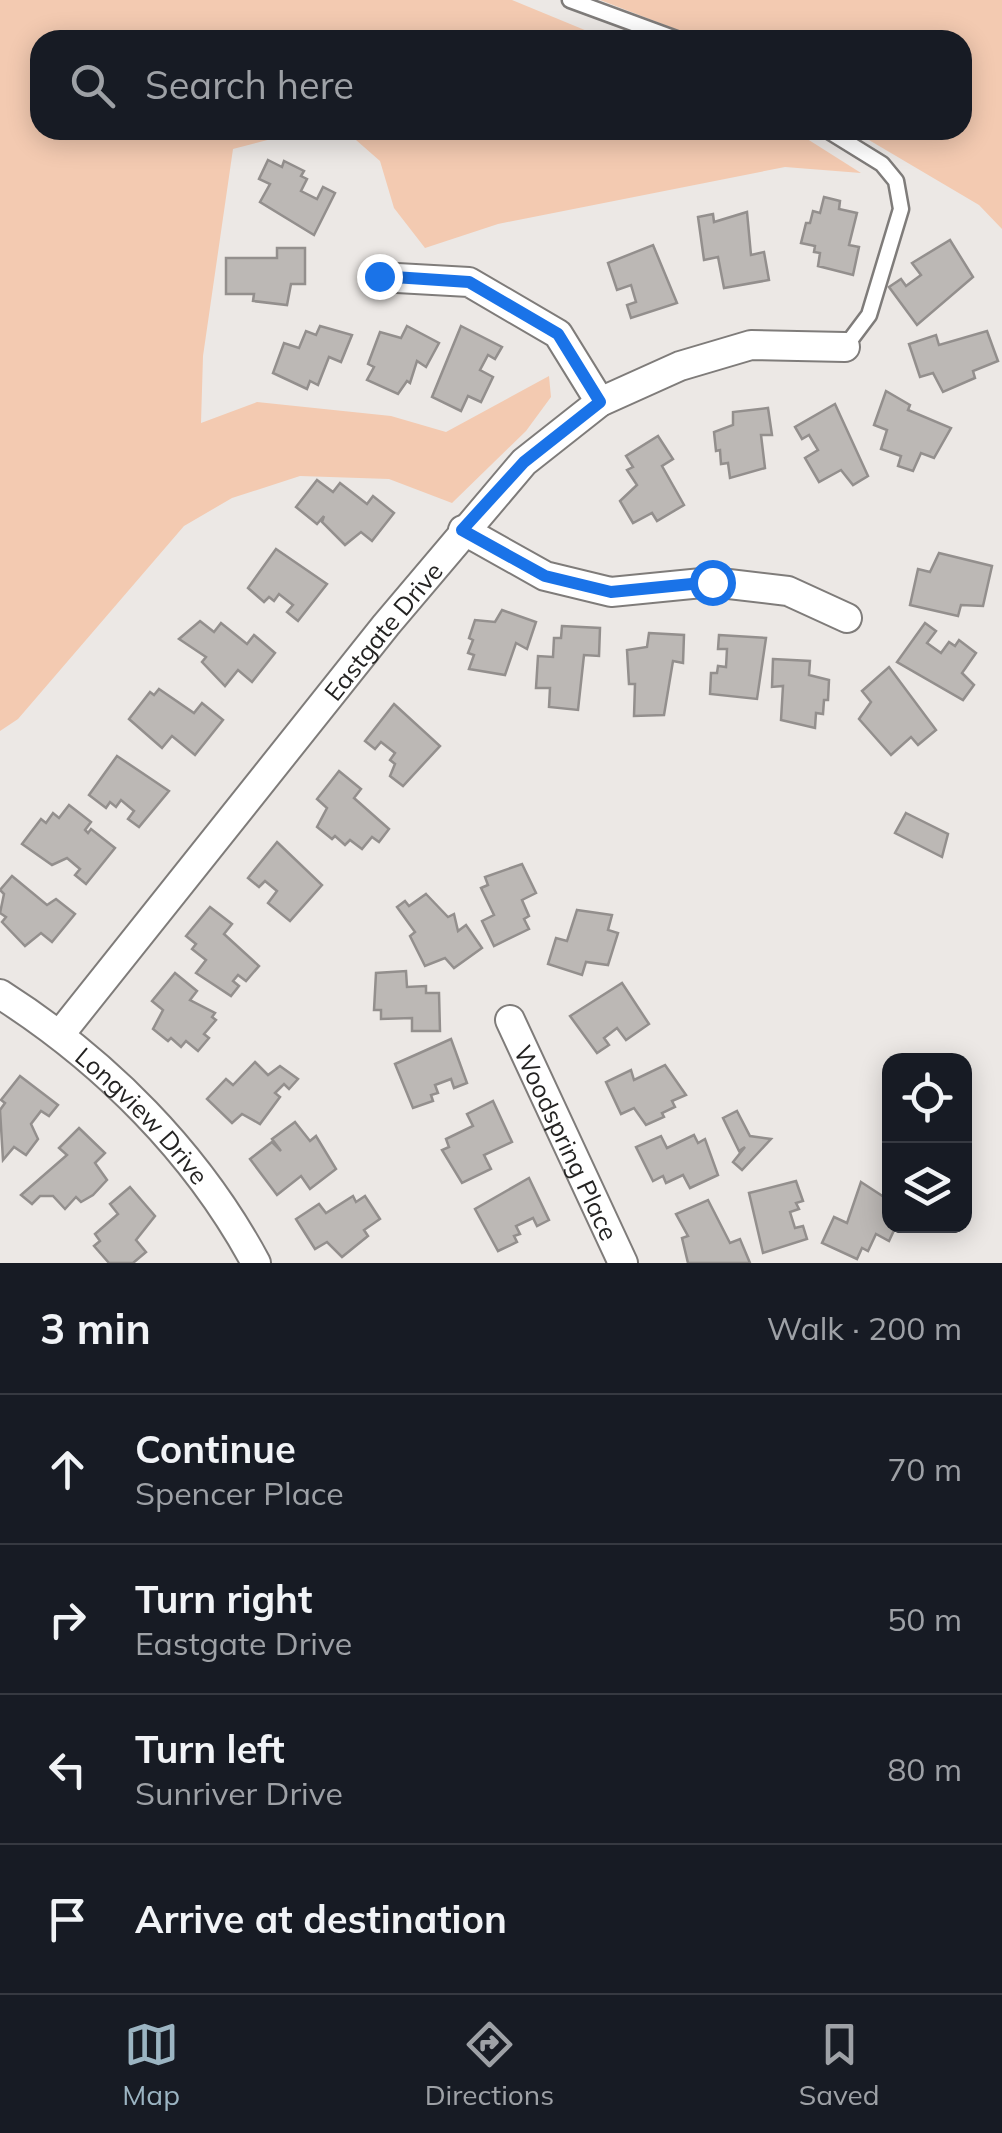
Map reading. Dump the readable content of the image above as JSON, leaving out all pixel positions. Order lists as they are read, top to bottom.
{
  "streets": {
    "street": ["Eastgate Drive", "Longview Drive", "Woodspring Place"]
  },
  "crossings": [
    ["Eastgate Drive", "Longview Drive"]
  ],
  "page": {
    "search": "Search here",
    "heading": ["3 min", "Walk · 200 m"],
    "list": [
      ["Continue", "Spencer Place", "70 m"],
      ["Turn right", "Eastgate Drive", "50 m"],
      ["Turn left", "Sunriver Drive", "80 m"],
      "Arrive at destination"
    ],
    "nav": ["Map", "Directions", "Saved"]
  }
}
